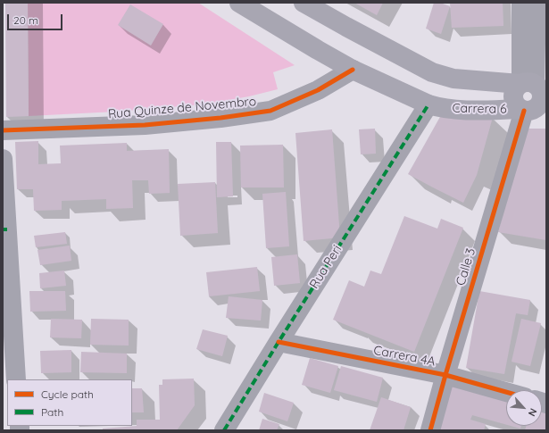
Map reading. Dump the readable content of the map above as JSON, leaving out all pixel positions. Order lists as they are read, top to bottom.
{
  "streets": {
    "main road": ["Carrera 6"],
    "street": [
      "Rua Quinze de Novembro",
      "Rua Peri",
      "Calle 3",
      "Carrera 4A"
    ]
  },
  "crossings": [
    ["Rua Quinze de Novembro", "Carrera 6"],
    ["Carrera 6", "Rua Peri"],
    ["Carrera 6", "Calle 3"],
    ["Rua Peri", "Carrera 4A"],
    ["Calle 3", "Carrera 4A"]
  ],
  "legend": ["Cycle path", "Path"],
  "scale_bar": "20 m",
  "north": "bottom right"
}
